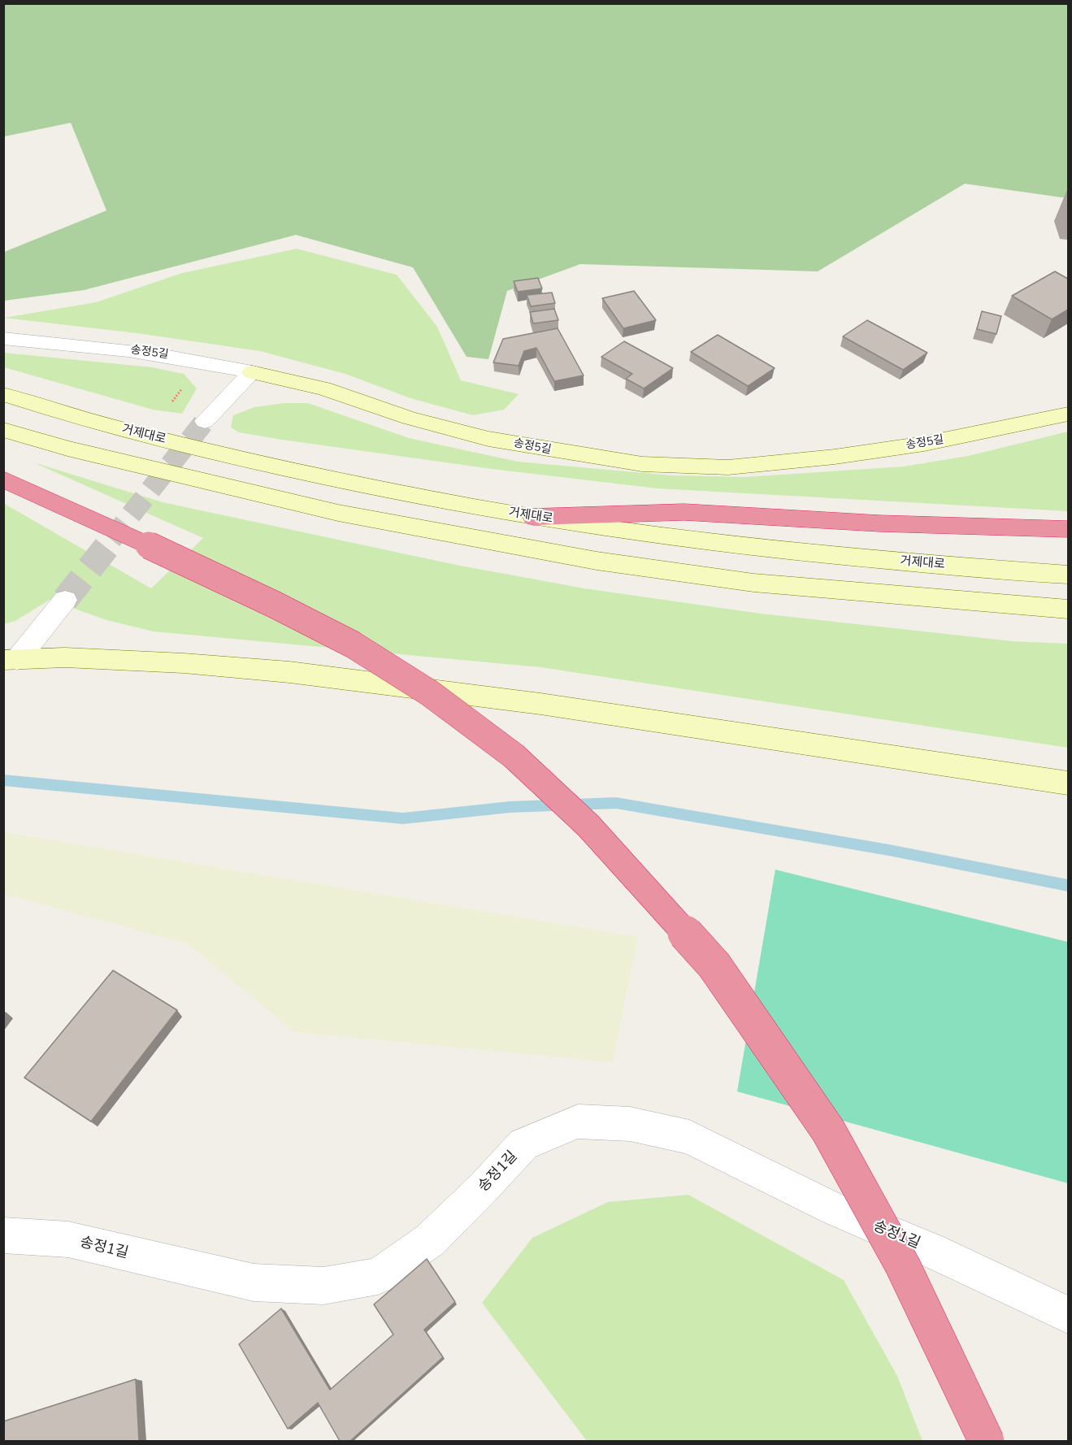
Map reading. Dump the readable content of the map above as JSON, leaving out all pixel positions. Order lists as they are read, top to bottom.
{
  "streets": {
    "street": ["송정5길", "거제대로", "송정1길"]
  }
}
